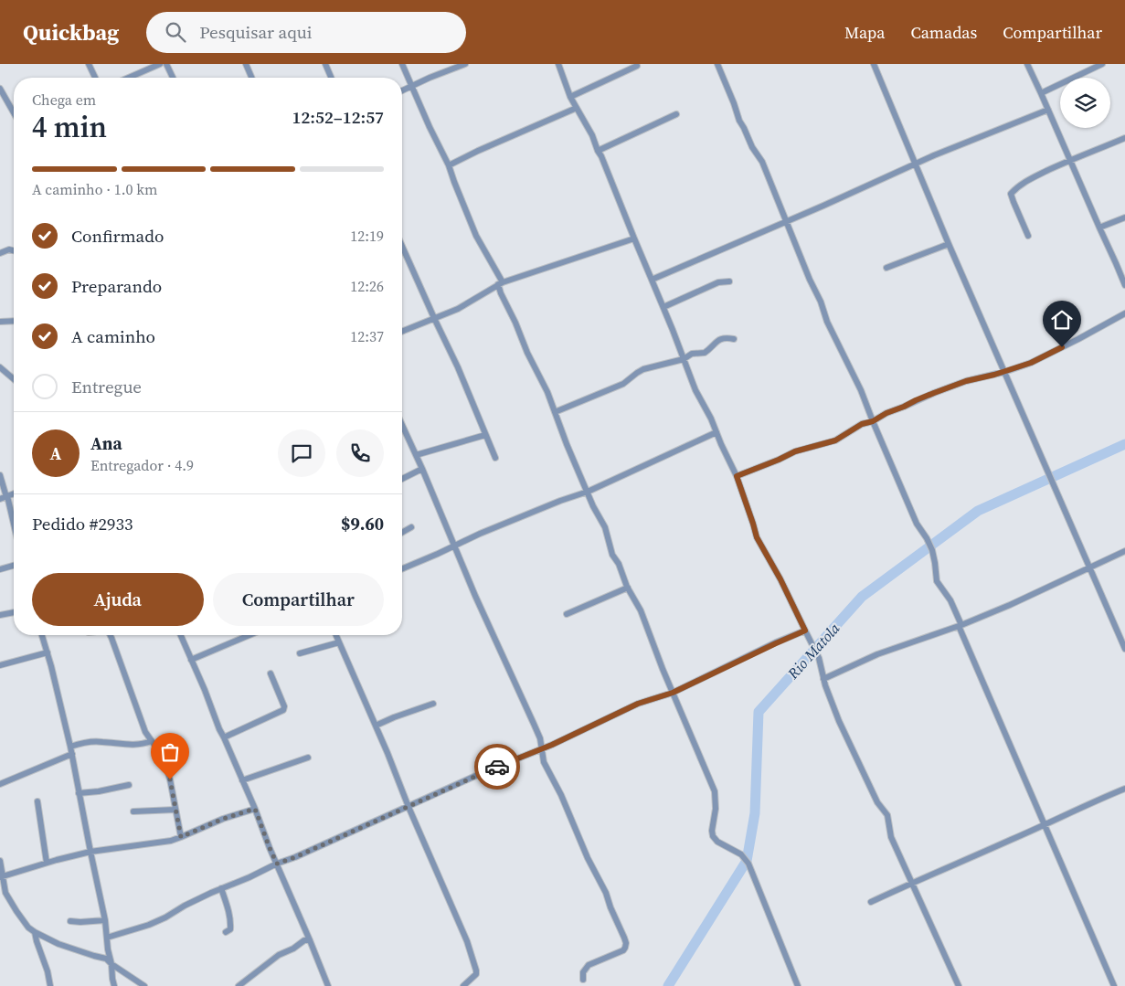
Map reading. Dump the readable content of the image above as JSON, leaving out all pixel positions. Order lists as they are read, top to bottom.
{
  "water": ["Rio Matola"],
  "page": {
    "header": "Quickbag",
    "search": "Pesquisar aqui",
    "nav": ["Mapa", "Camadas", "Compartilhar"],
    "heading": ["4 min", "Chega em", "12:52–12:57"],
    "panel": [
      "Ana",
      "Entregador · 4.9",
      "Pedido #2933",
      "$9.60"
    ],
    "bar": "A caminho · 1.0 km",
    "list": [
      ["Confirmado", "12:19"],
      ["Preparando", "12:26"],
      ["A caminho", "12:37"],
      "Entregue"
    ],
    "round": "A",
    "buttons": ["Ajuda", "Compartilhar"]
  }
}
